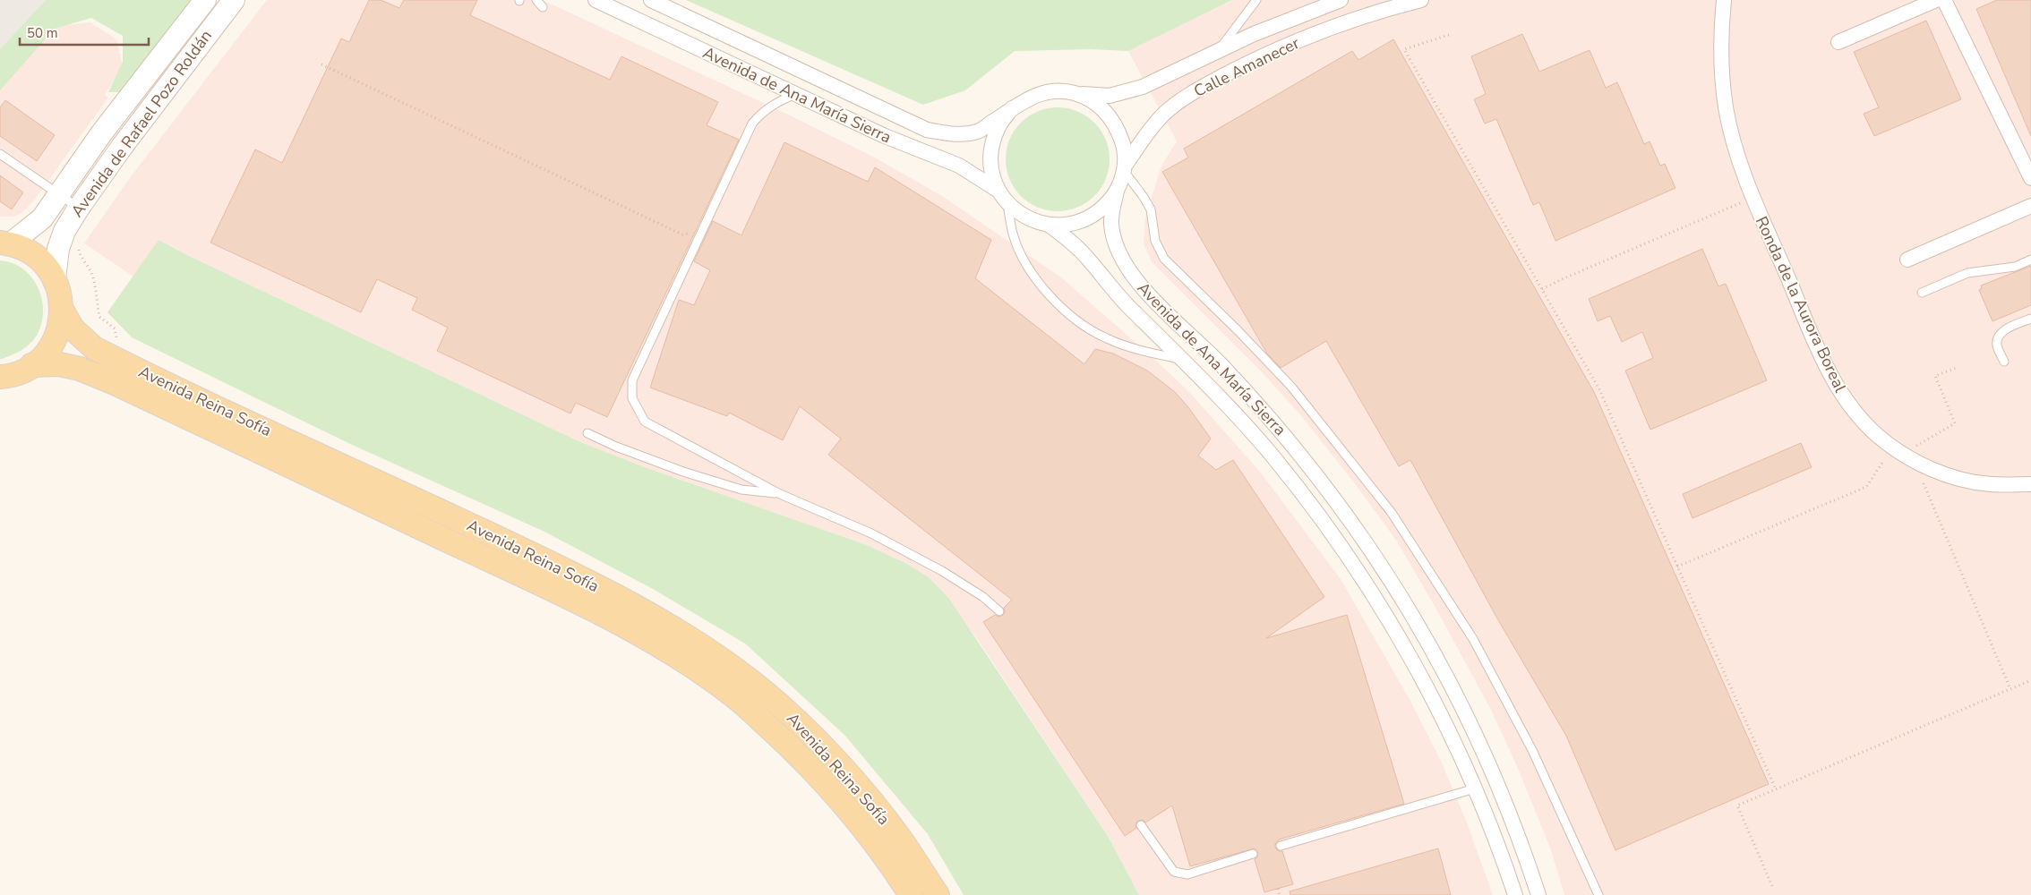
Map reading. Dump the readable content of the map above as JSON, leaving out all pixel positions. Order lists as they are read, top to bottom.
{
  "streets": {
    "main road": ["Avenida Reina Sofía"],
    "street": [
      "Calle Amanecer",
      "Avenida de Ana María Sierra",
      "Avenida de Rafael Pozo Roldán",
      "Ronda de la Aurora Boreal"
    ]
  },
  "crossings": [
    ["Calle Amanecer", "Avenida de Ana María Sierra"]
  ],
  "scale_bar": "50 m"
}
